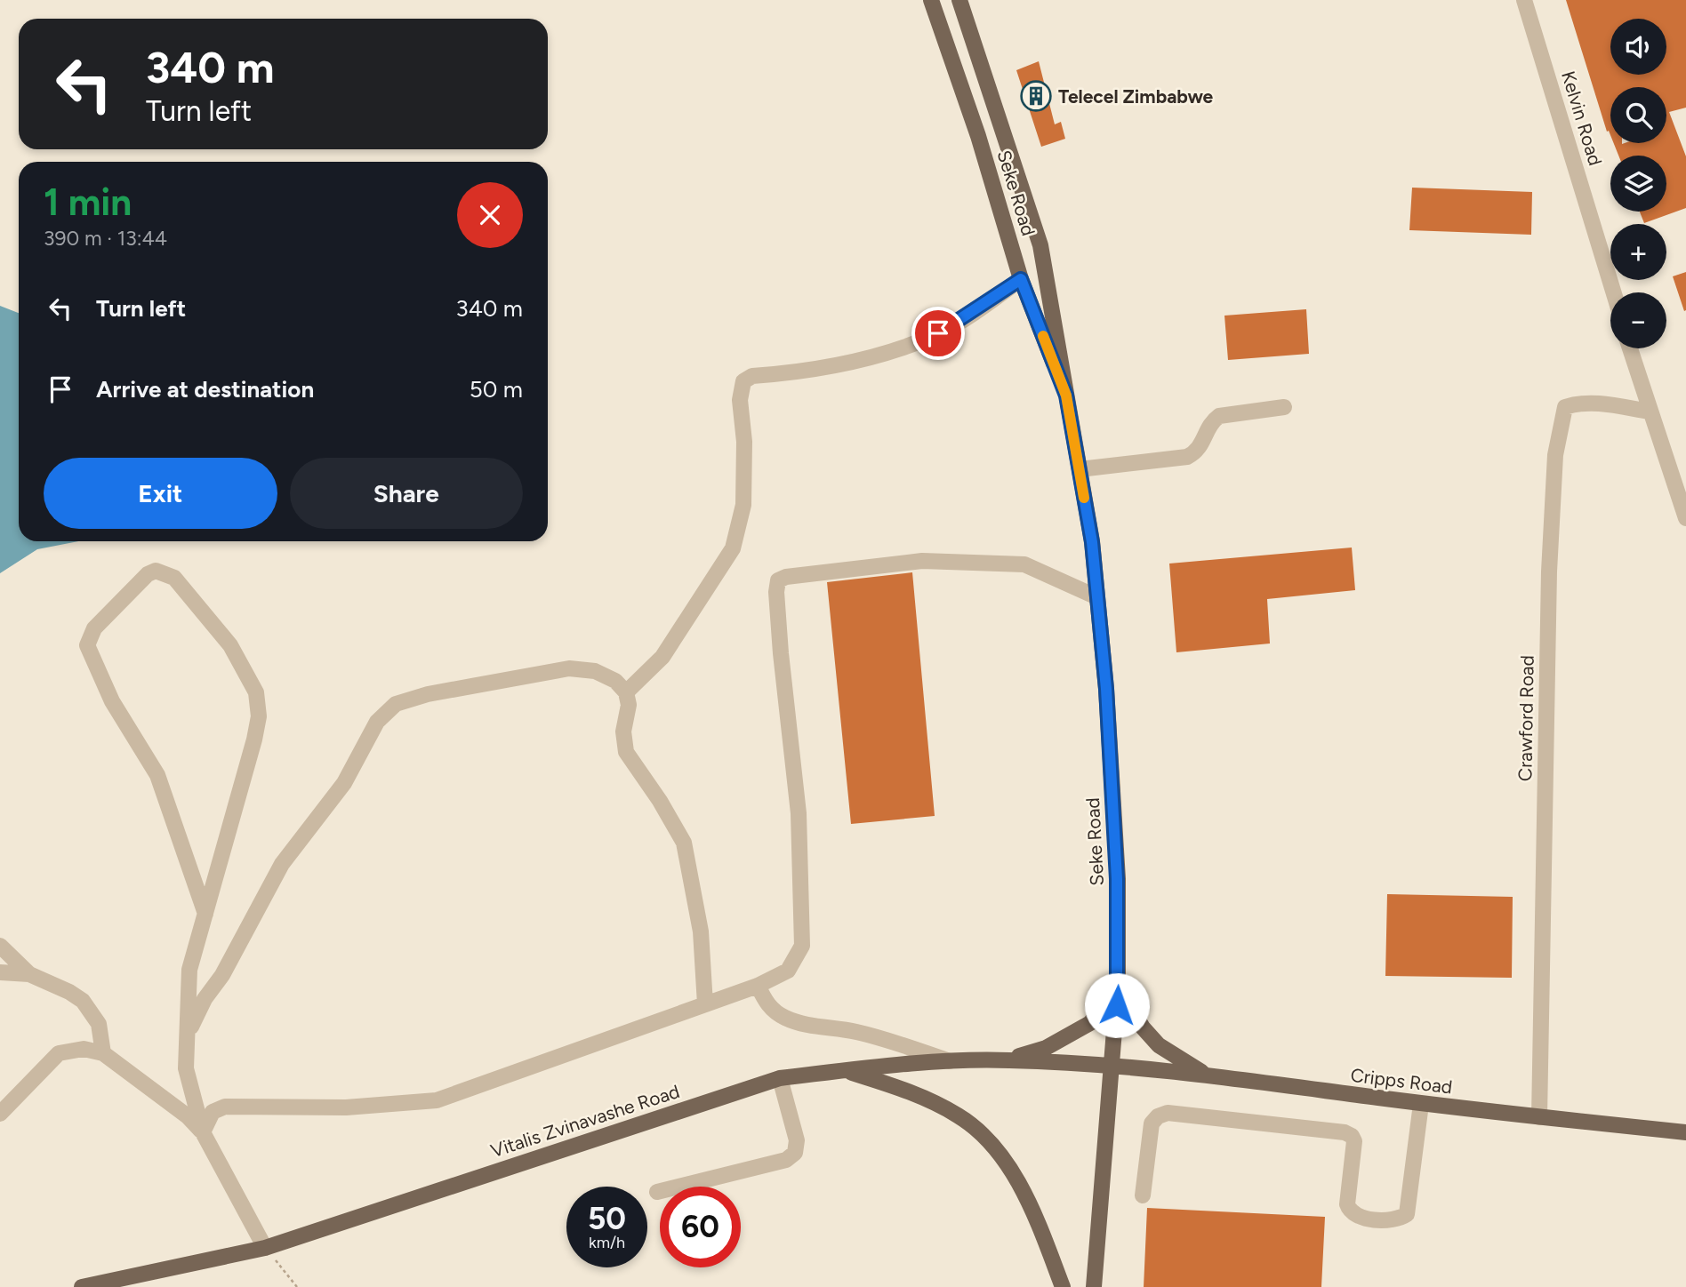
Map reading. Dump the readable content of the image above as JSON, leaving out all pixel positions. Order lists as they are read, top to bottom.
{
  "streets": {
    "main road": ["Seke Road", "Cripps Road", "Vitalis Zvinavashe Road"],
    "street": ["Kelvin Road", "Crawford Road"]
  },
  "crossings": [
    ["Seke Road", "Cripps Road"],
    ["Seke Road", "Vitalis Zvinavashe Road"],
    ["Crawford Road", "Cripps Road"],
    ["Cripps Road", "Vitalis Zvinavashe Road"]
  ],
  "places": {
    "building": ["Telecel Zimbabwe"]
  },
  "page": {
    "map_buttons": ["+", "−"],
    "turn": ["340 m", "Turn left"],
    "heading": ["1 min", "390 m · 13:44"],
    "list": [
      {
        "name": "Turn left",
        "value": "340 m"
      },
      {
        "name": "Arrive at destination",
        "value": "50 m"
      }
    ],
    "buttons": ["Exit", "Share"],
    "speed": "50 km/h",
    "limit": "60"
  }
}
